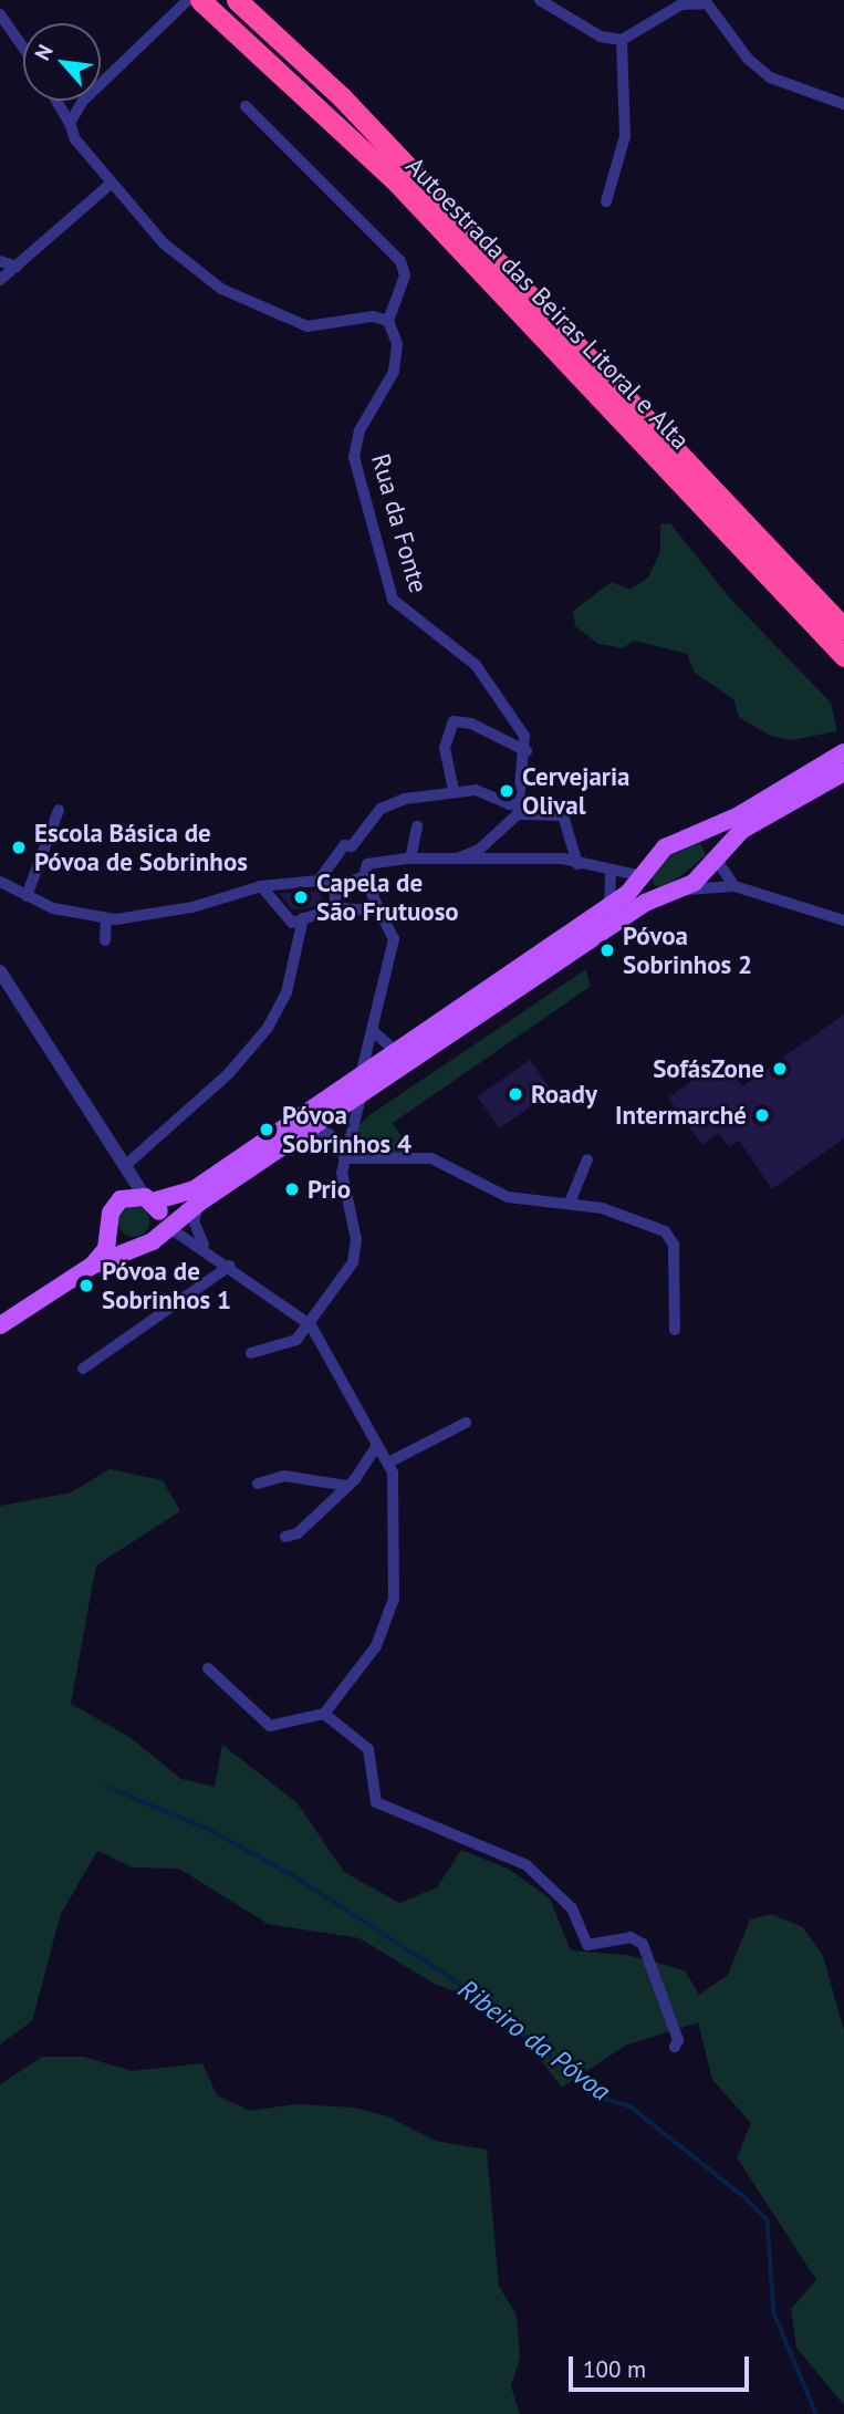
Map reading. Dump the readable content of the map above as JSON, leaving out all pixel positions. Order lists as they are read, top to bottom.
{
  "streets": {
    "highway": ["Autoestrada das Beiras Litoral e Alta"],
    "street": ["Rua da Fonte"]
  },
  "water": ["Ribeiro da Póvoa"],
  "places": [
    "Cervejaria Olival",
    "Escola Básica de Póvoa de Sobrinhos",
    "Capela de São Frutuoso",
    "Póvoa Sobrinhos 2",
    "SofásZone",
    "Roady",
    "Intermarché",
    "Póvoa Sobrinhos 4",
    "Prio",
    "Póvoa de Sobrinhos 1"
  ],
  "scale_bar": "100 m",
  "north": "top left"
}
